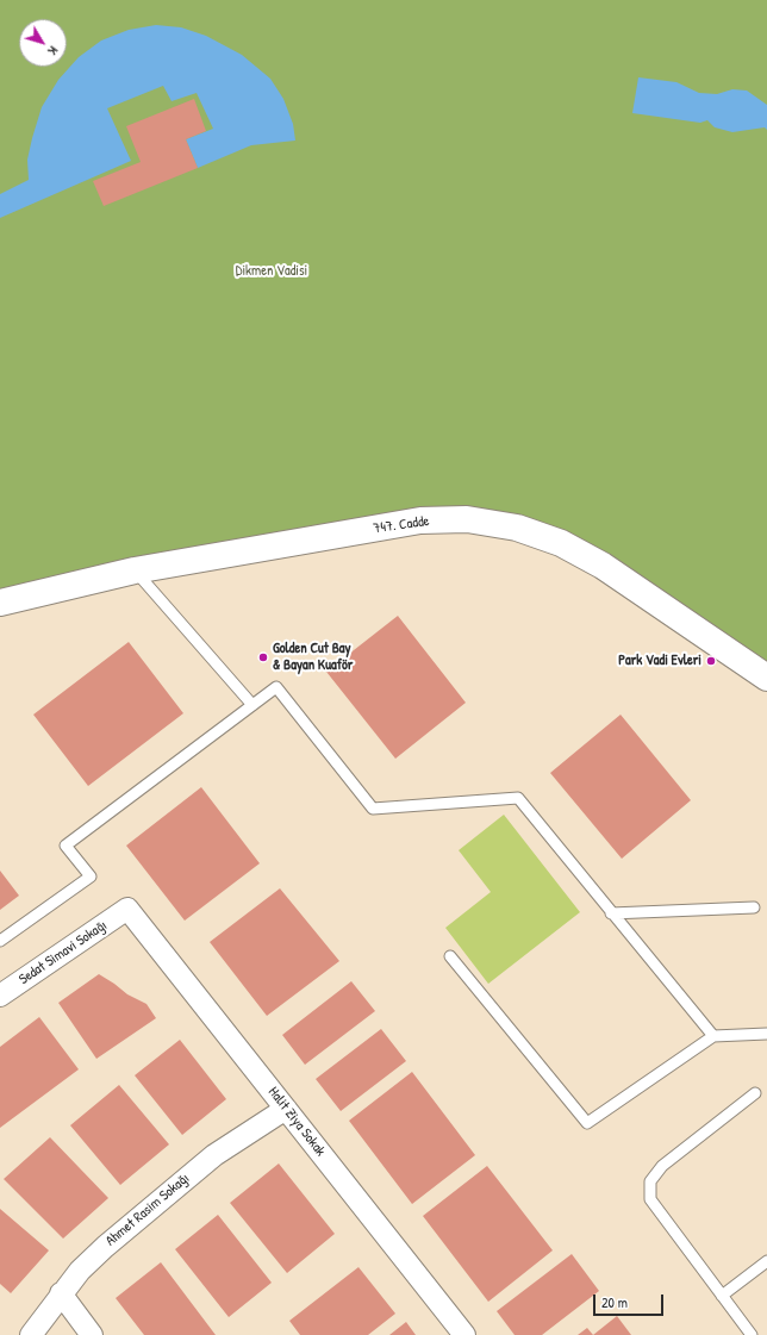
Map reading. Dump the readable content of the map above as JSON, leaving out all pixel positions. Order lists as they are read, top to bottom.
{
  "streets": {
    "street": [
      "747. Cadde",
      "Sedat Simavi Sokağı",
      "Halit Ziya Sokak",
      "Ahmet Rasim Sokağı"
    ]
  },
  "crossings": [
    ["Sedat Simavi Sokağı", "Halit Ziya Sokak"],
    ["Halit Ziya Sokak", "Ahmet Rasim Sokağı"]
  ],
  "parks": ["Dikmen Vadisi"],
  "places": ["Golden Cut Bay & Bayan Kuaför", "Park Vadi Evleri"],
  "scale_bar": "20 m",
  "north": "bottom right"
}
